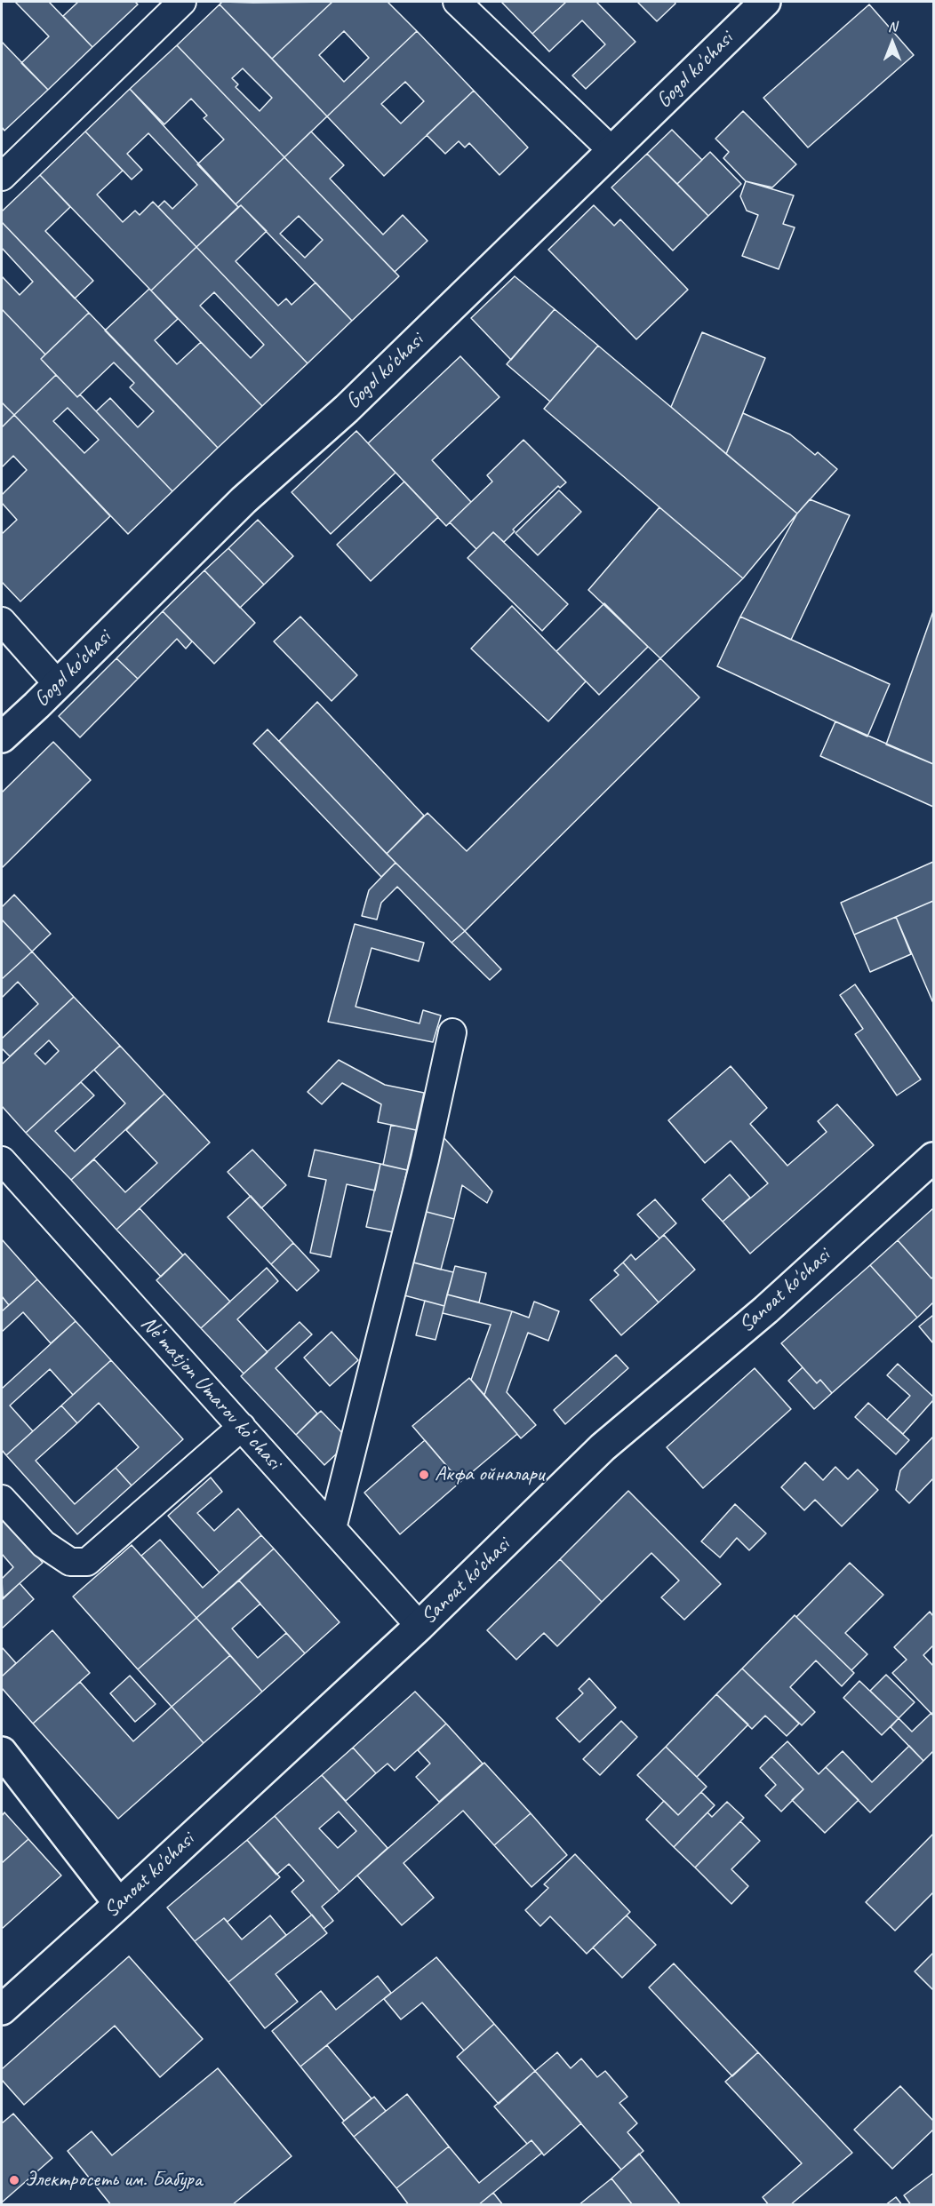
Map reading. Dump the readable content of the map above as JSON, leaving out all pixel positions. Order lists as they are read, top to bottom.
{
  "streets": {
    "main road": ["Gogol ko'chasi", "Sanoat ko'chasi"],
    "street": ["Neʻmatjon Umarov koʻchasi"]
  },
  "crossings": [
    ["Sanoat ko'chasi", "Neʻmatjon Umarov koʻchasi"]
  ],
  "places": ["Акфа ойналари", "Электросеть им. Бабура"],
  "north": "top"
}
